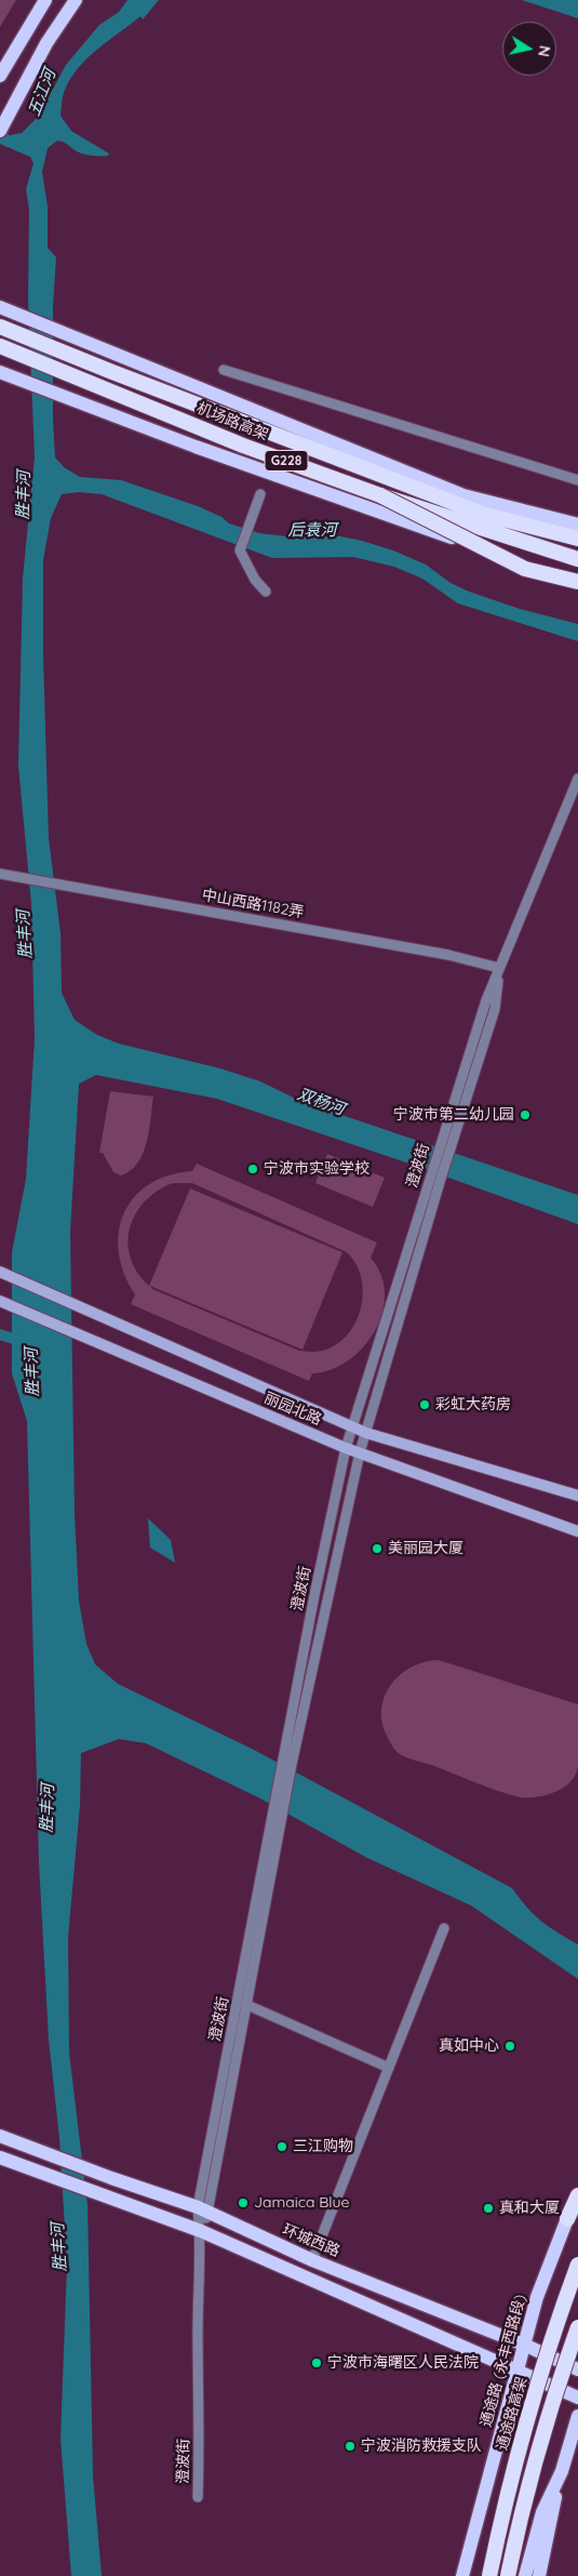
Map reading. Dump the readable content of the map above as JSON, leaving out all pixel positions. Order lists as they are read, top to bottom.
{
  "streets": {
    "highway": ["机场路高架", "G228", "通途路高架"],
    "main road": ["丽园北路", "环城西路", "通途路 (永丰西路段)"],
    "street": ["中山西路1182弄", "澄波街"]
  },
  "crossings": [
    ["中山西路1182弄", "澄波街"],
    ["澄波街", "丽园北路"],
    ["澄波街", "环城西路"],
    ["环城西路", "通途路 (永丰西路段)"]
  ],
  "water": [
    "五江河",
    "胜丰河",
    "后袁河",
    "双杨河"
  ],
  "places": [
    "宁波市第二幼儿园",
    "宁波市实验学校",
    "彩虹大药房",
    "美丽园大厦",
    "真如中心",
    "三江购物",
    "Jamaica Blue",
    "真和大厦",
    "宁波市海曙区人民法院",
    "宁波消防救援支队"
  ],
  "north": "right"
}
